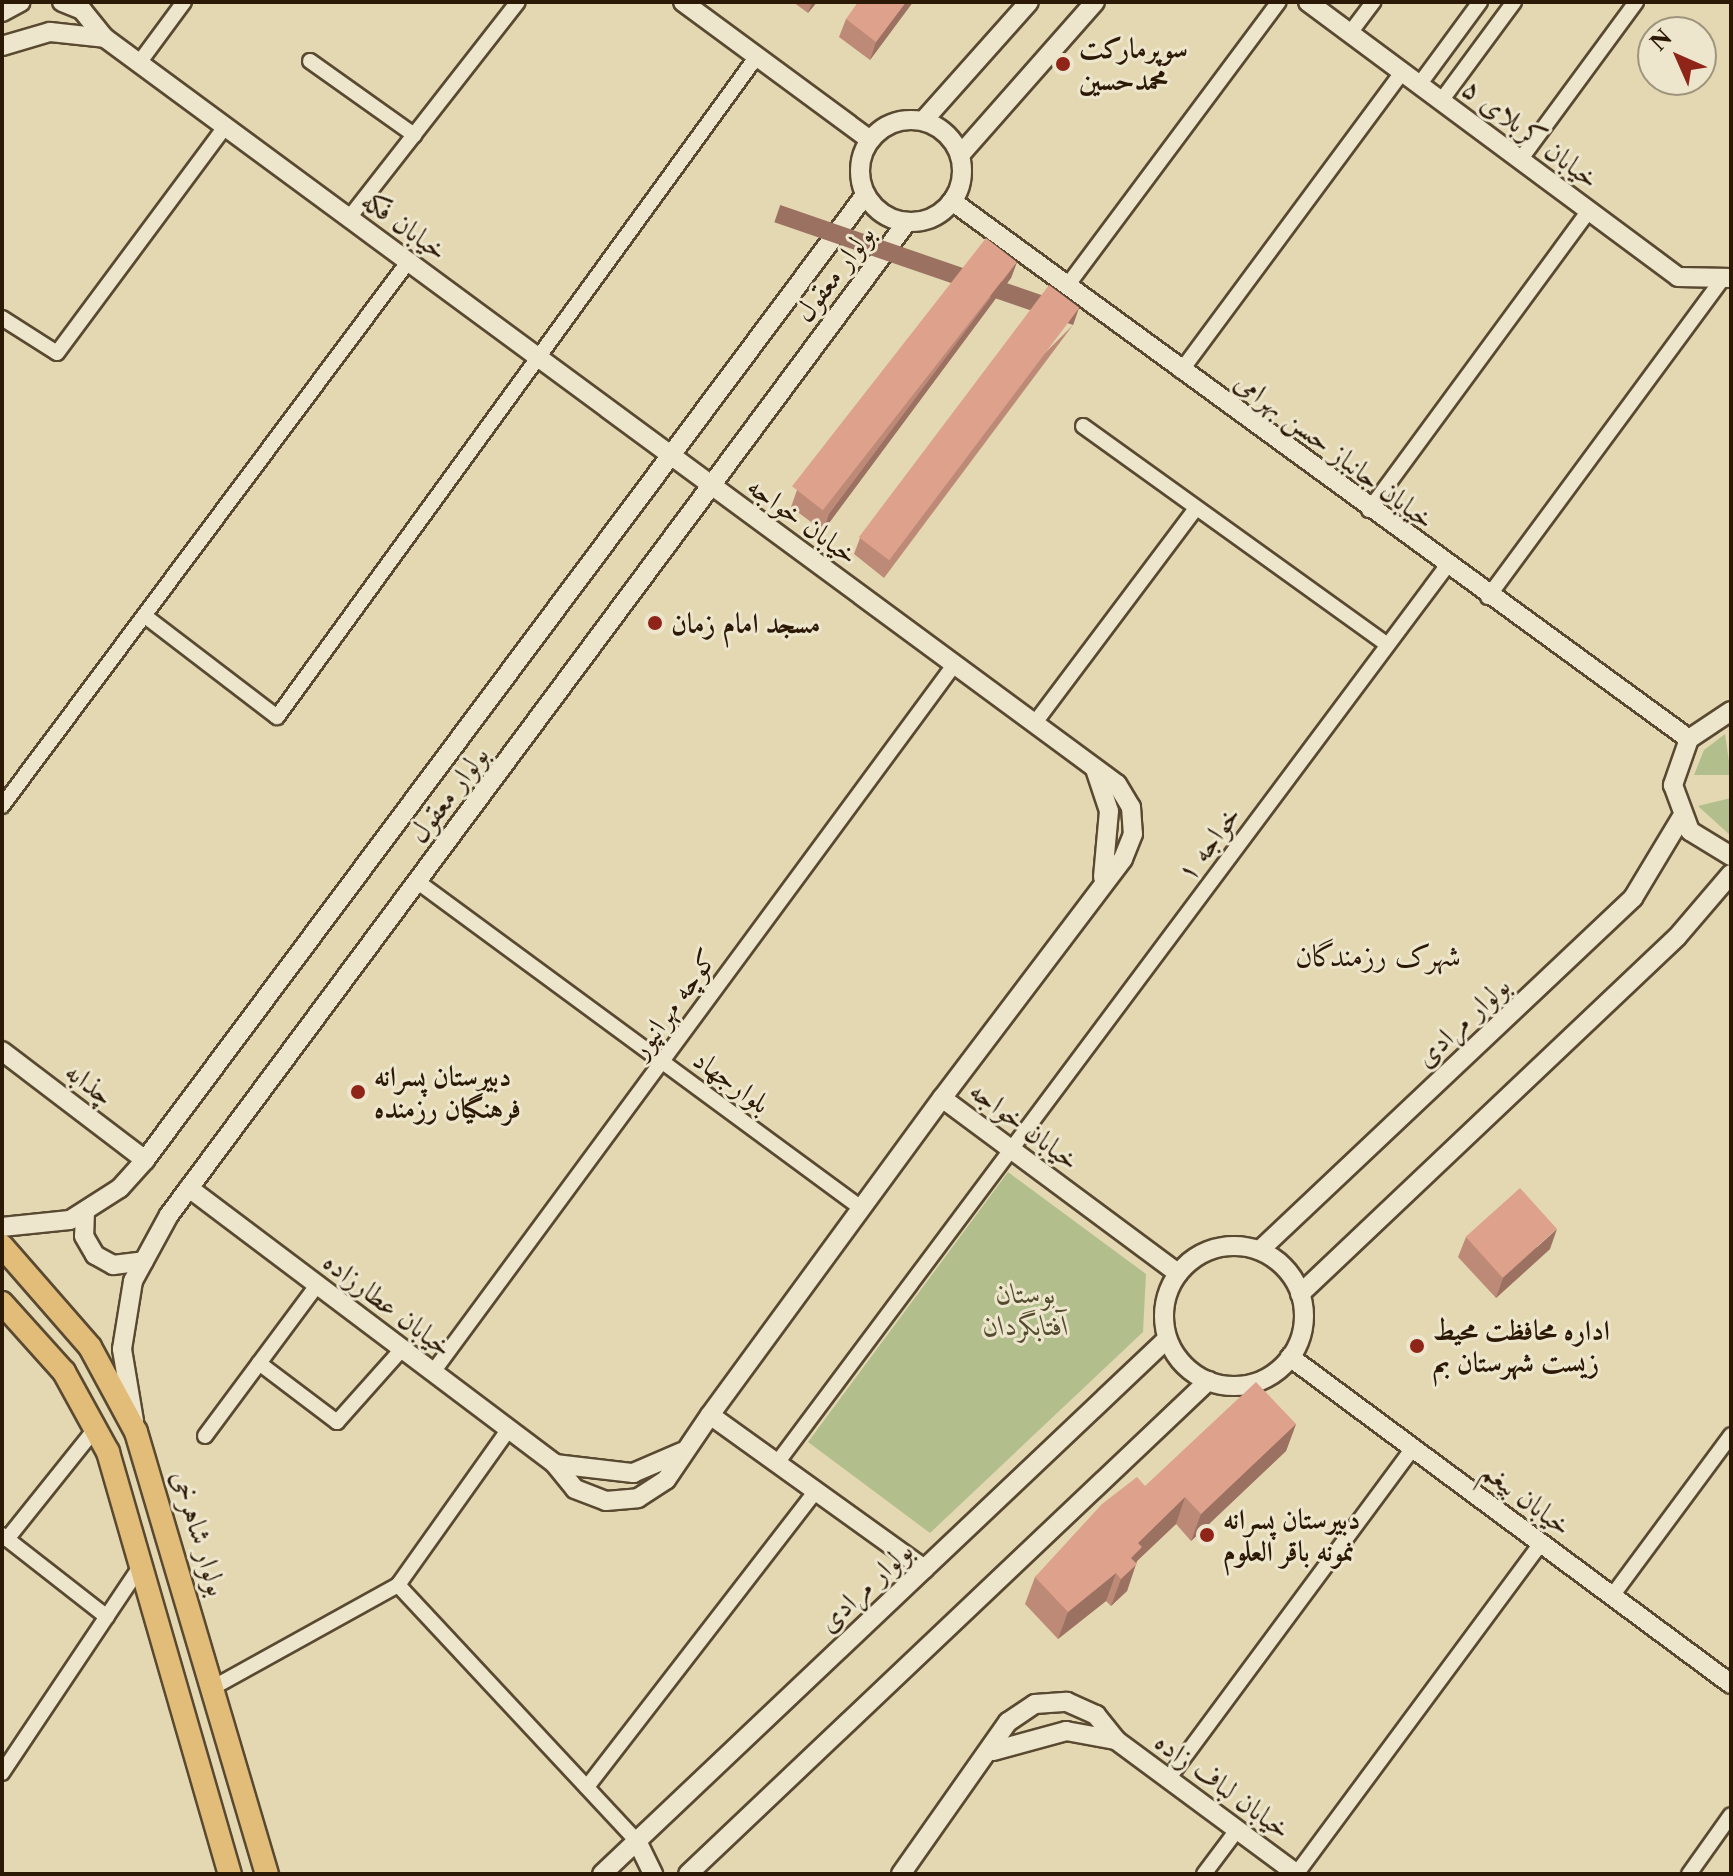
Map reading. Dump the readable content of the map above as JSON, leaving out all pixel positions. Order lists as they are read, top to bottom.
{
  "streets": {
    "main road": ["بولوار شاهرخی"],
    "street": [
      "خیابان کربلای ۵",
      "خیابان فکه",
      "بولوار معقول",
      "خیابان جانباز حسن بهرامی",
      "خیابان خواجه",
      "خواجه ۱",
      "کوچه مهرانپور",
      "بولوار مرادی",
      "بلوارجهاد",
      "چذابه",
      "خیابان عطارزاده",
      "خیابان بیغم",
      "خیابان لباف زاده"
    ]
  },
  "crossings": [
    ["خیابان فکه", "بولوار معقول"],
    ["خیابان فکه", "خیابان خواجه"],
    ["بولوار معقول", "خیابان جانباز حسن بهرامی"],
    ["بولوار معقول", "خیابان خواجه"],
    ["بولوار معقول", "بلوارجهاد"],
    ["بولوار معقول", "چذابه"],
    ["بولوار معقول", "خیابان عطارزاده"],
    ["بولوار معقول", "بولوار شاهرخی"],
    ["خیابان جانباز حسن بهرامی", "خواجه ۱"],
    ["خیابان خواجه", "خواجه ۱"],
    ["خیابان خواجه", "کوچه مهرانپور"],
    ["خیابان خواجه", "بولوار مرادی"],
    ["خیابان خواجه", "خیابان عطارزاده"],
    ["خیابان خواجه", "خیابان بیغم"],
    ["کوچه مهرانپور", "بلوارجهاد"],
    ["کوچه مهرانپور", "خیابان عطارزاده"],
    ["بولوار مرادی", "خیابان بیغم"],
    ["بلوارجهاد", "خیابان عطارزاده"]
  ],
  "districts": ["شهرک رزمندگان"],
  "parks": ["بوستان آفتابگردان"],
  "places": [
    "سوپرمارکت محمدحسین",
    "مسجد امام زمان",
    "دبیرستان پسرانه فرهنگیان رزمنده",
    "اداره محافظت محیط زیست شهرستان بم",
    "دبیرستان پسرانه نمونه باقر العلوم"
  ],
  "north": "top left"
}
